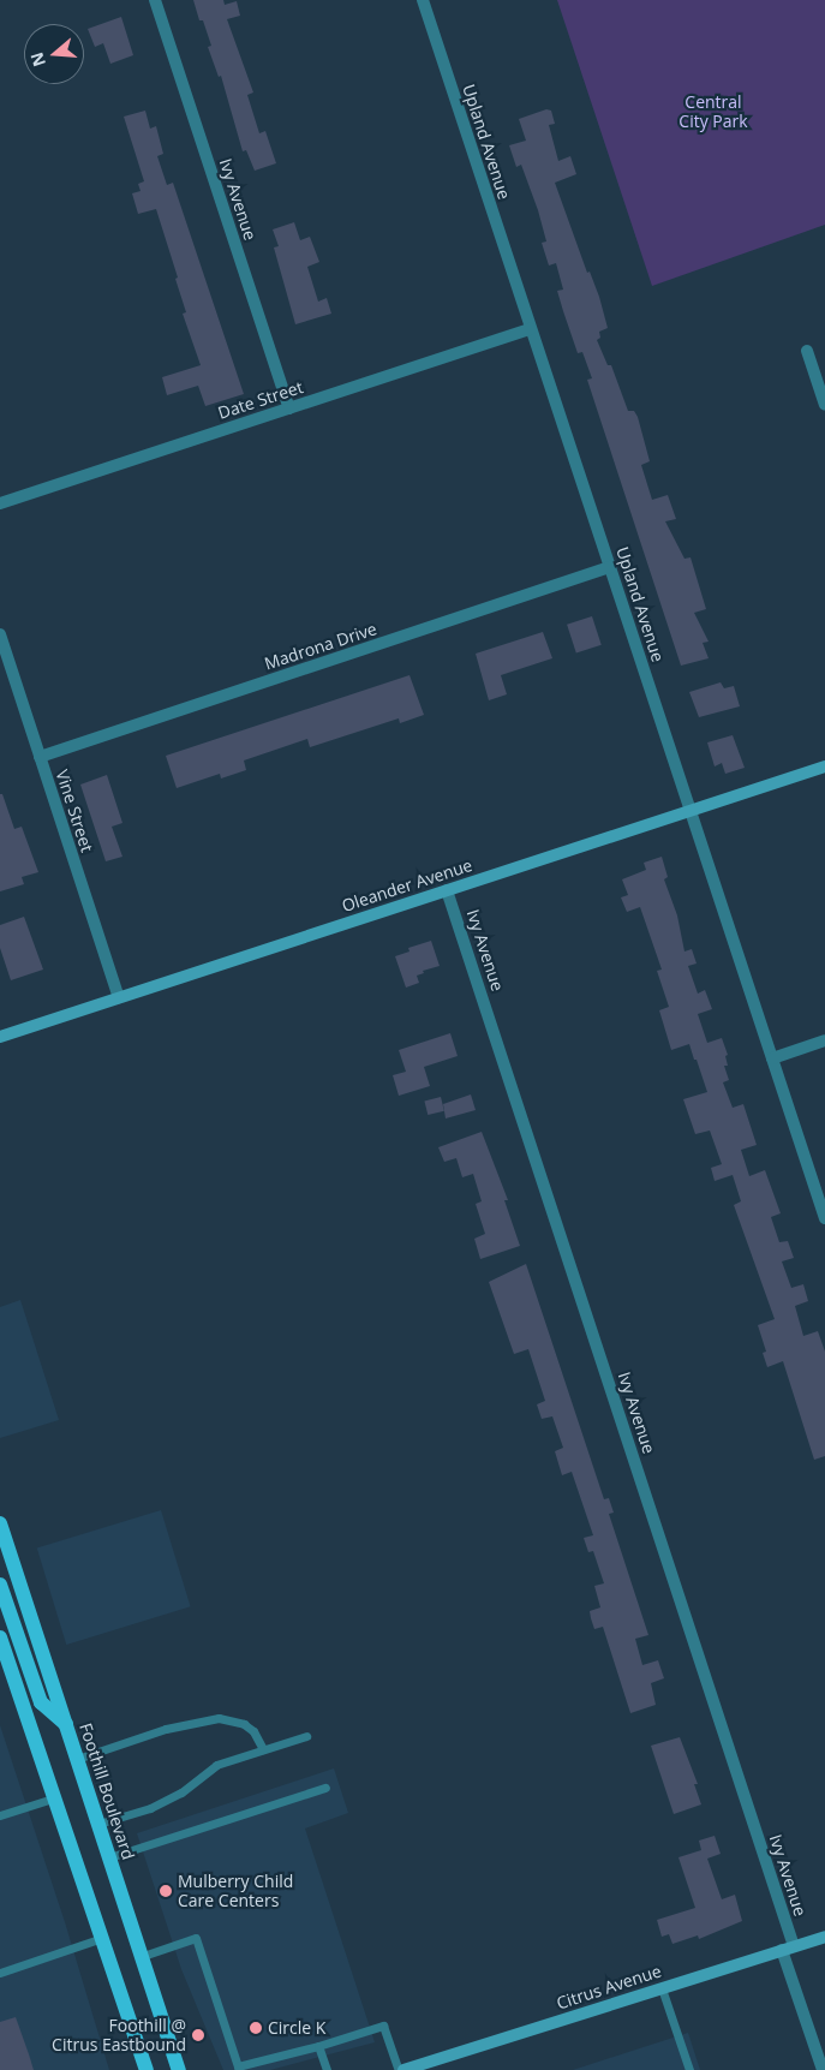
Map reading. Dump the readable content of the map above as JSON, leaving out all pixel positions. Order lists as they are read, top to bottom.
{
  "streets": {
    "main road": ["Foothill Boulevard"],
    "street": [
      "Upland Avenue",
      "Ivy Avenue",
      "Date Street",
      "Madrona Drive",
      "Vine Street",
      "Oleander Avenue",
      "Citrus Avenue"
    ]
  },
  "crossings": [
    ["Upland Avenue", "Date Street"],
    ["Upland Avenue", "Madrona Drive"],
    ["Upland Avenue", "Oleander Avenue"],
    ["Ivy Avenue", "Date Street"],
    ["Ivy Avenue", "Oleander Avenue"],
    ["Ivy Avenue", "Citrus Avenue"],
    ["Madrona Drive", "Vine Street"],
    ["Vine Street", "Oleander Avenue"]
  ],
  "parks": ["Central City Park"],
  "places": ["Mulberry Child Care Centers", "Circle K", "Foothill @ Citrus Eastbound"],
  "north": "left"
}
